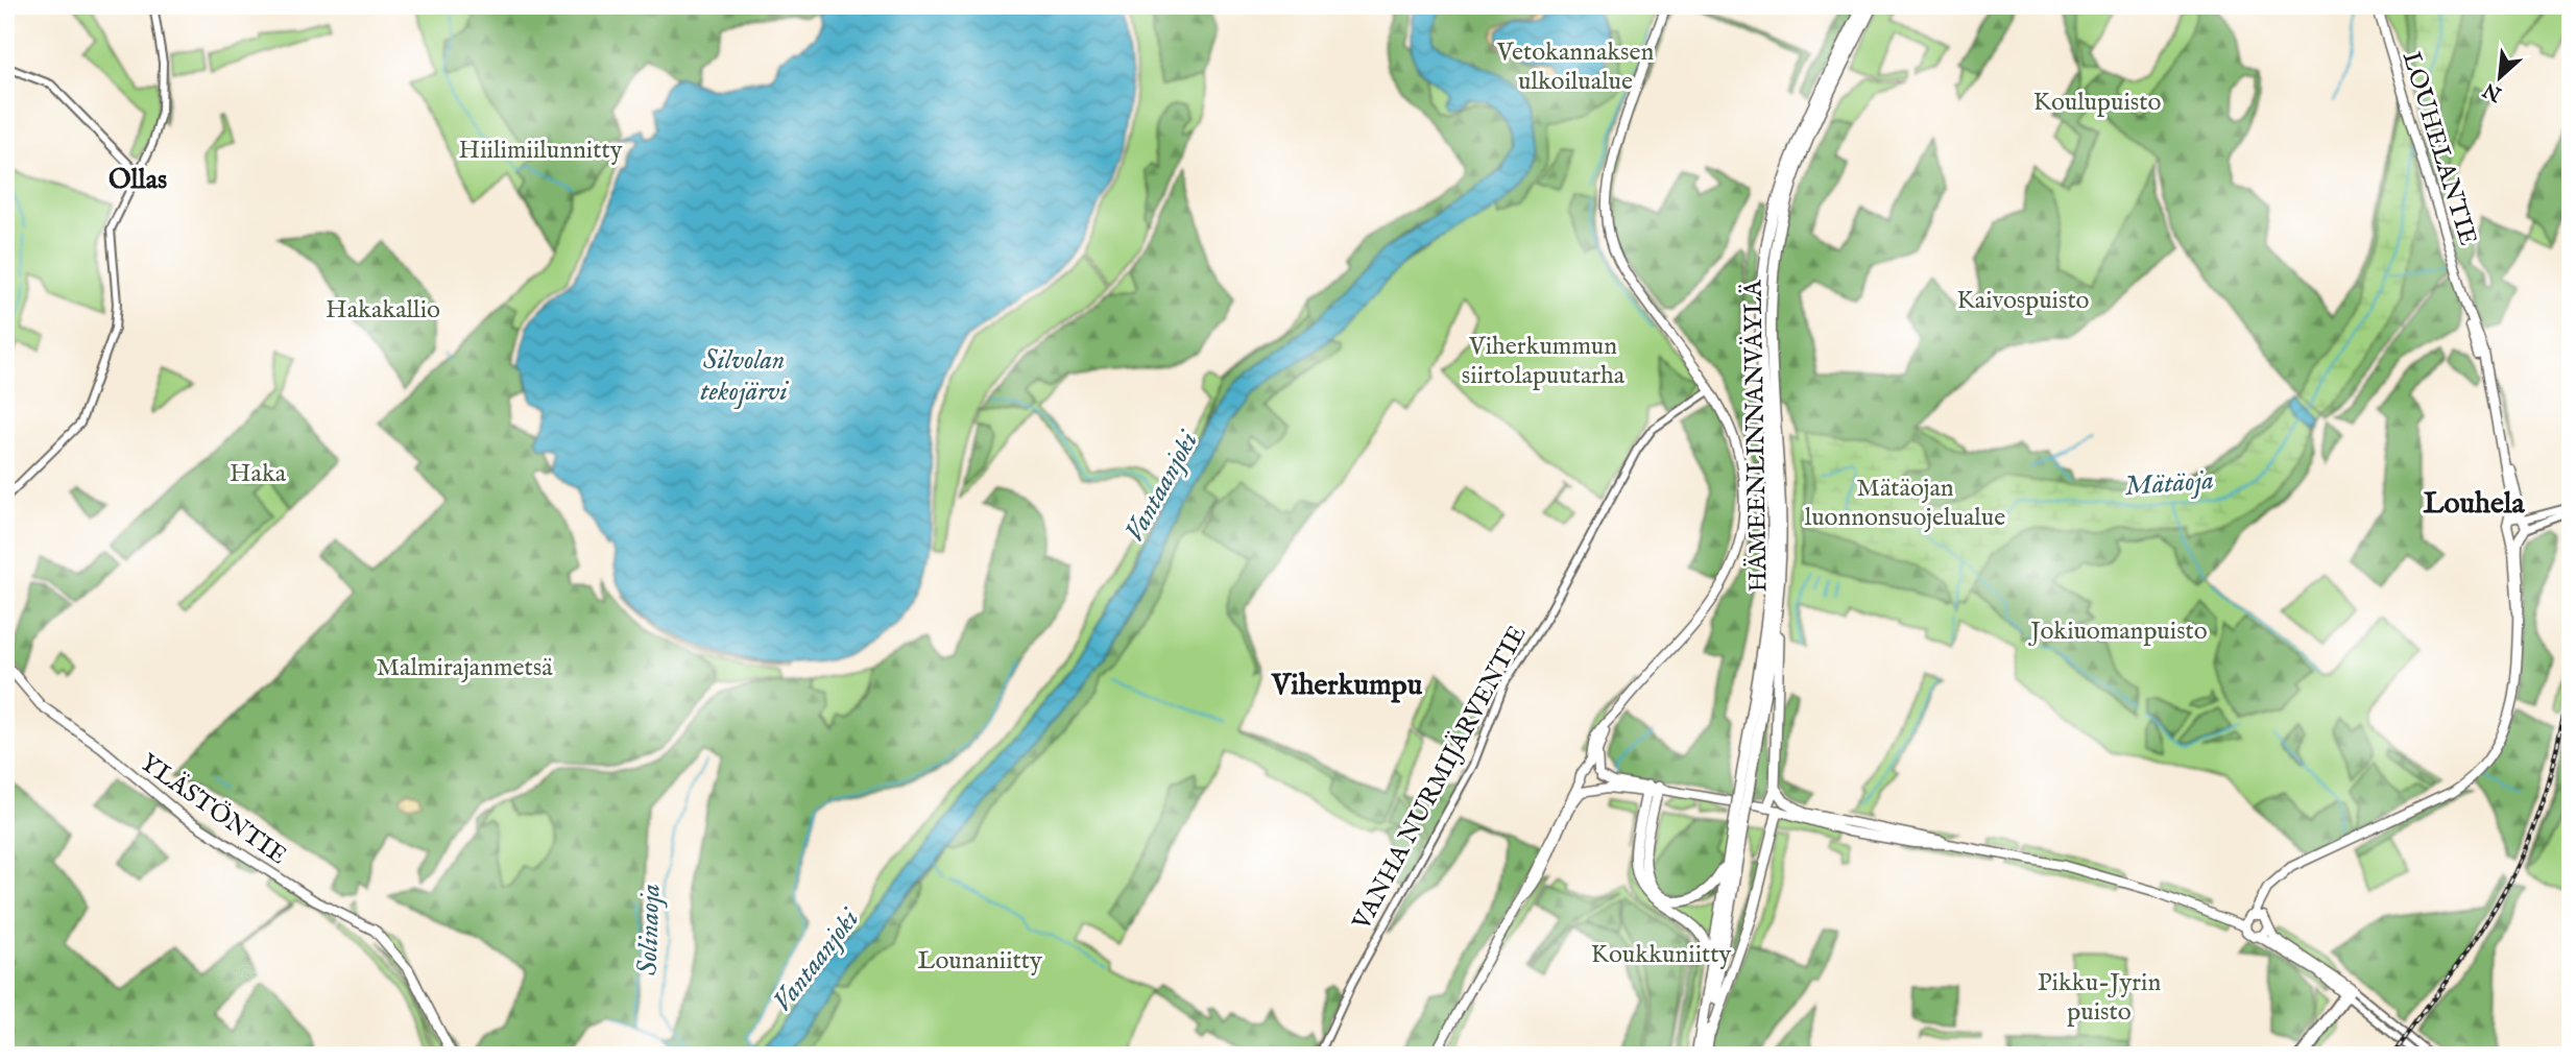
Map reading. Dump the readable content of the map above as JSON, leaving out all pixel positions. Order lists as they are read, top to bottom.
{
  "streets": {
    "highway": ["HÄMEENLINNANVÄYLÄ"],
    "main road": ["LOUHELANTIE", "YLÄSTÖNTIE"],
    "street": ["VANHA NURMIJÄRVENTIE"]
  },
  "districts": ["Ollas", "Louhela", "Viherkumpu"],
  "water": [
    "Silvolan tekojärvi",
    "Mätäoja",
    "Vantaanjoki",
    "Solinaoja"
  ],
  "parks": [
    "Vetokannaksen ulkoilualue",
    "Koulupuisto",
    "Hiilimiilunnitty",
    "Kaivospuisto",
    "Hakakallio",
    "Viherkummun siirtolapuutarha",
    "Haka",
    "Mätäojan luonnonsuojelualue",
    "Jokiuomanpuisto",
    "Malmirajanmetsä",
    "Koukkuniitty",
    "Lounaniitty",
    "Pikku-Jyrin puisto"
  ],
  "north": "bottom left"
}
